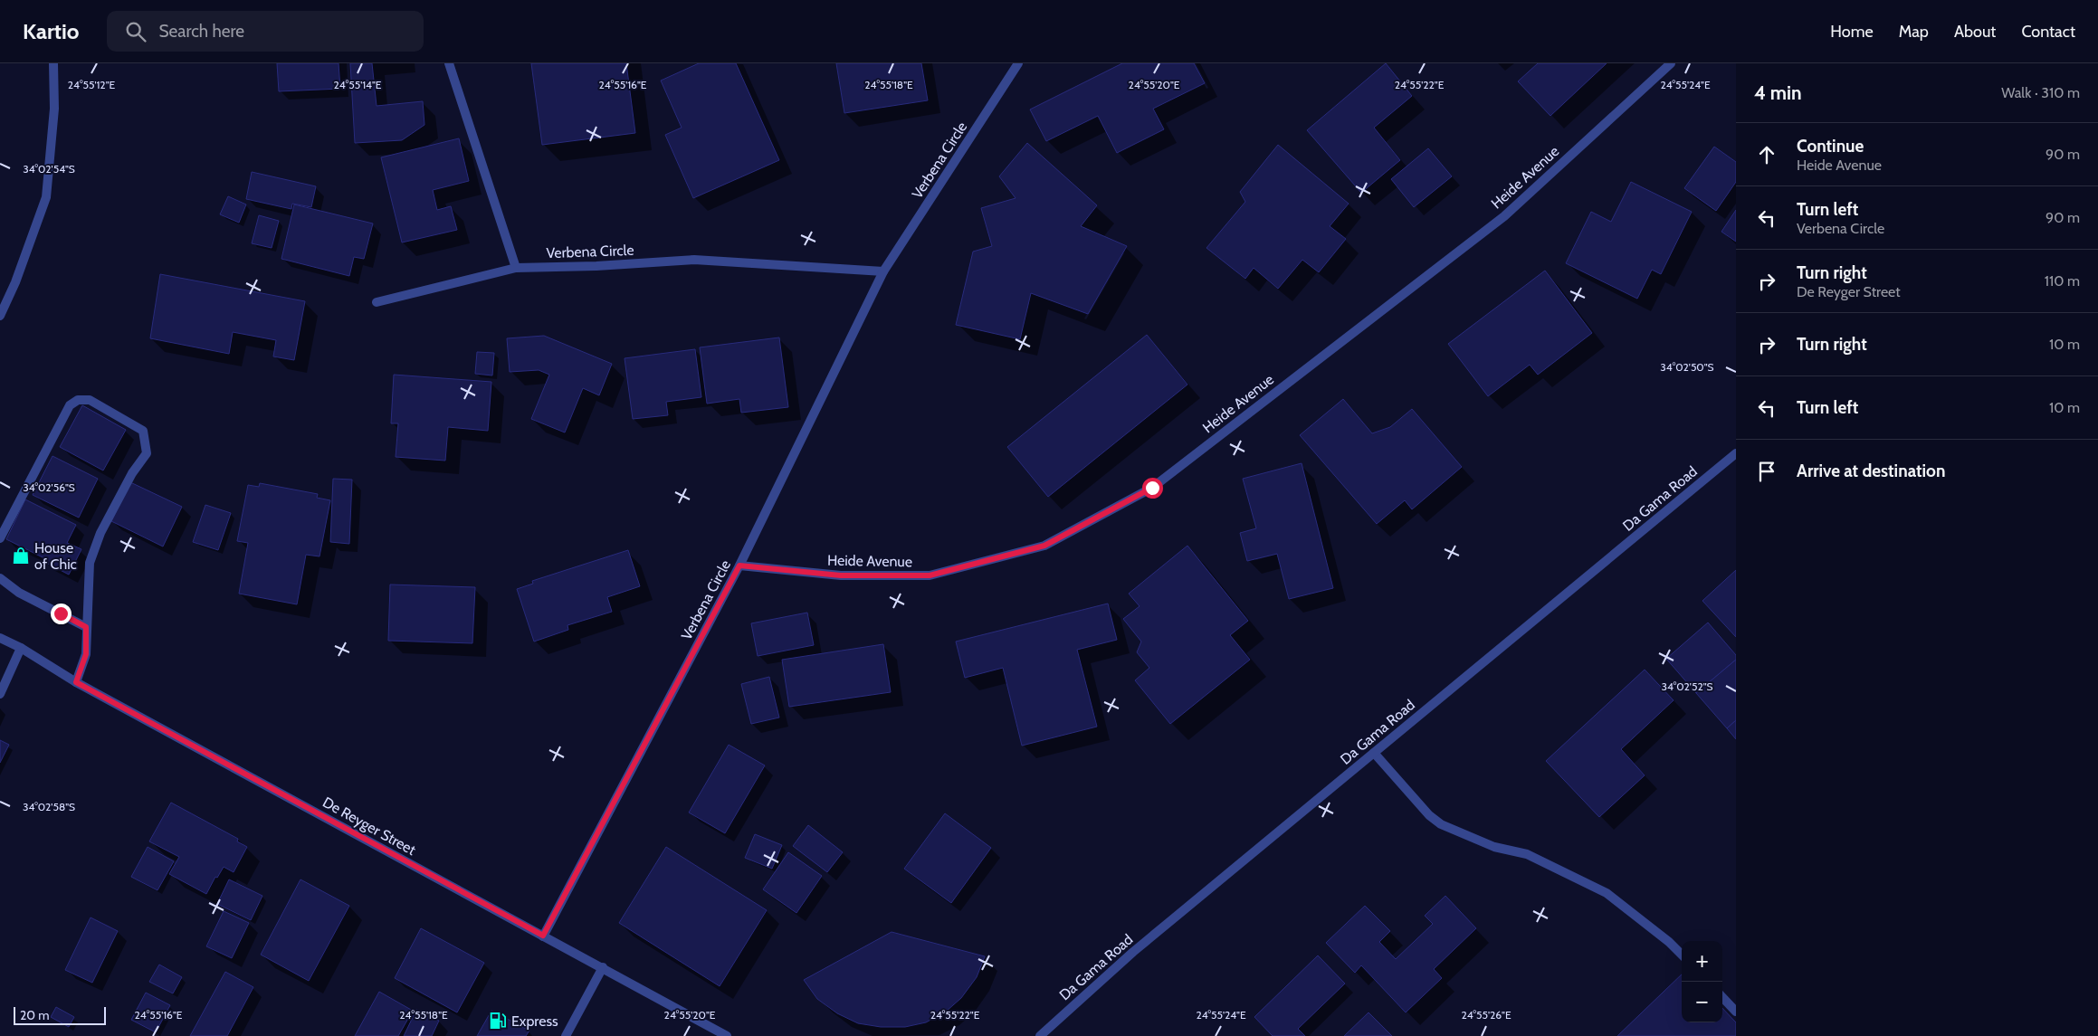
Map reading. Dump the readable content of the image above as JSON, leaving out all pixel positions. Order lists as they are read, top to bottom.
{
  "streets": {
    "street": [
      "Verbena Circle",
      "Heide Avenue",
      "Da Gama Road",
      "De Reyger Street"
    ]
  },
  "crossings": [
    ["Verbena Circle", "Heide Avenue"],
    ["Verbena Circle", "De Reyger Street"]
  ],
  "places": {
    "shop": ["House of Chic"],
    "fuel station": ["Express"]
  },
  "scale_bar": "20 m",
  "page": {
    "header": "Kartio",
    "search": "Search here",
    "nav": [
      "Home",
      "Map",
      "About",
      "Contact"
    ],
    "heading": ["4 min", "Walk · 310 m"],
    "list": [
      ["Continue", "Heide Avenue", "90 m"],
      ["Turn left", "Verbena Circle", "90 m"],
      ["Turn right", "De Reyger Street", "110 m"],
      ["Turn right", "10 m"],
      ["Turn left", "10 m"],
      "Arrive at destination"
    ],
    "map_buttons": ["+", "−"],
    "scale": "20 m"
  },
  "coordinates": [
    "24°55'12\"E",
    "24°55'14\"E",
    "24°55'16\"E",
    "24°55'18\"E",
    "24°55'20\"E",
    "24°55'22\"E",
    "24°55'24\"E",
    "34°02'54\"S",
    "34°02'50\"S",
    "34°02'56\"S",
    "34°02'52\"S",
    "34°02'58\"S",
    "24°55'26\"E"
  ]
}
